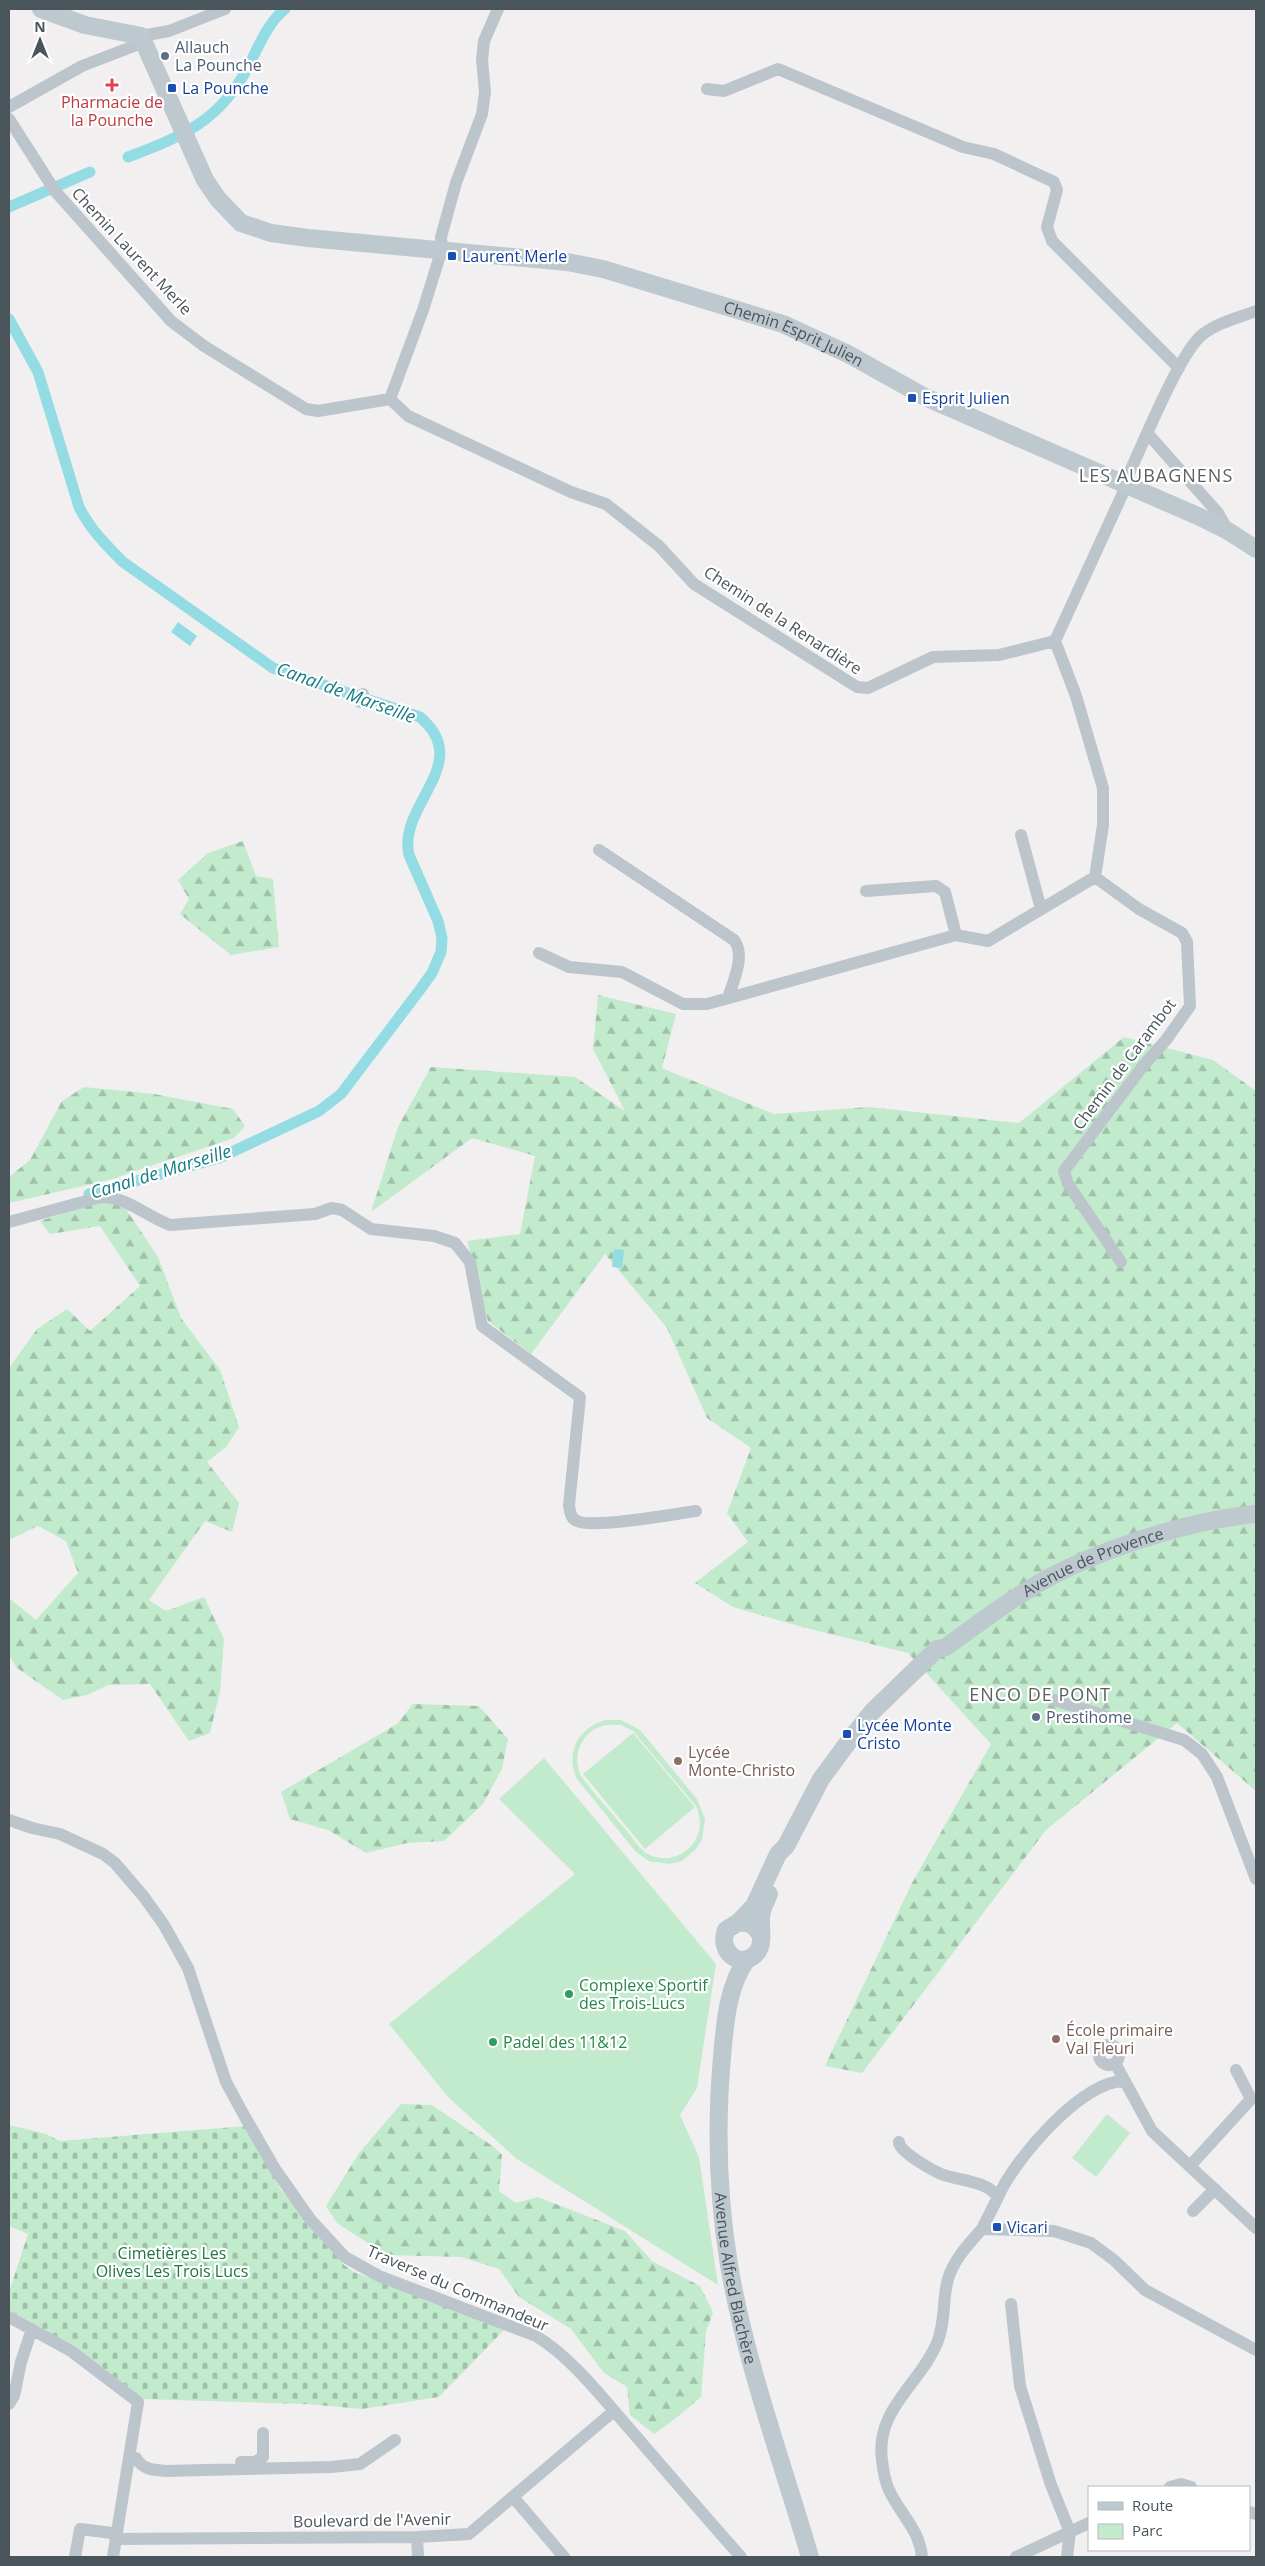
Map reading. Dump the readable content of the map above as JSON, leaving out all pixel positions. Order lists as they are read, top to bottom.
{
  "streets": {
    "main road": ["Chemin Esprit Julien", "Avenue de Provence", "Avenue Alfred Blachère"],
    "street": [
      "Chemin Laurent Merle",
      "Chemin de la Renardière",
      "Chemin de Carambot",
      "Traverse du Commandeur",
      "Boulevard de l'Avenir"
    ]
  },
  "crossings": [
    ["Chemin Laurent Merle", "Chemin de la Renardière"],
    ["Avenue de Provence", "Avenue Alfred Blachère"],
    ["Traverse du Commandeur", "Boulevard de l'Avenir"]
  ],
  "districts": ["LES AUBAGNENS", "ENCO DE PONT"],
  "water": ["Canal de Marseille"],
  "parks": ["Cimetières Les Olives Les Trois Lucs"],
  "places": {
    "other": [
      "Allauch La Pounche",
      "Prestihome",
      "Lycée Monte-Christo",
      "Complexe Sportif des Trois-Lucs",
      "École primaire Val Fleuri",
      "Padel des 11&12"
    ],
    "health": ["Pharmacie de la Pounche"],
    "transit": [
      "La Pounche",
      "Laurent Merle",
      "Esprit Julien",
      "Lycée Monte Cristo",
      "Vicari"
    ]
  },
  "legend": ["Route", "Parc"],
  "north": "top"
}
